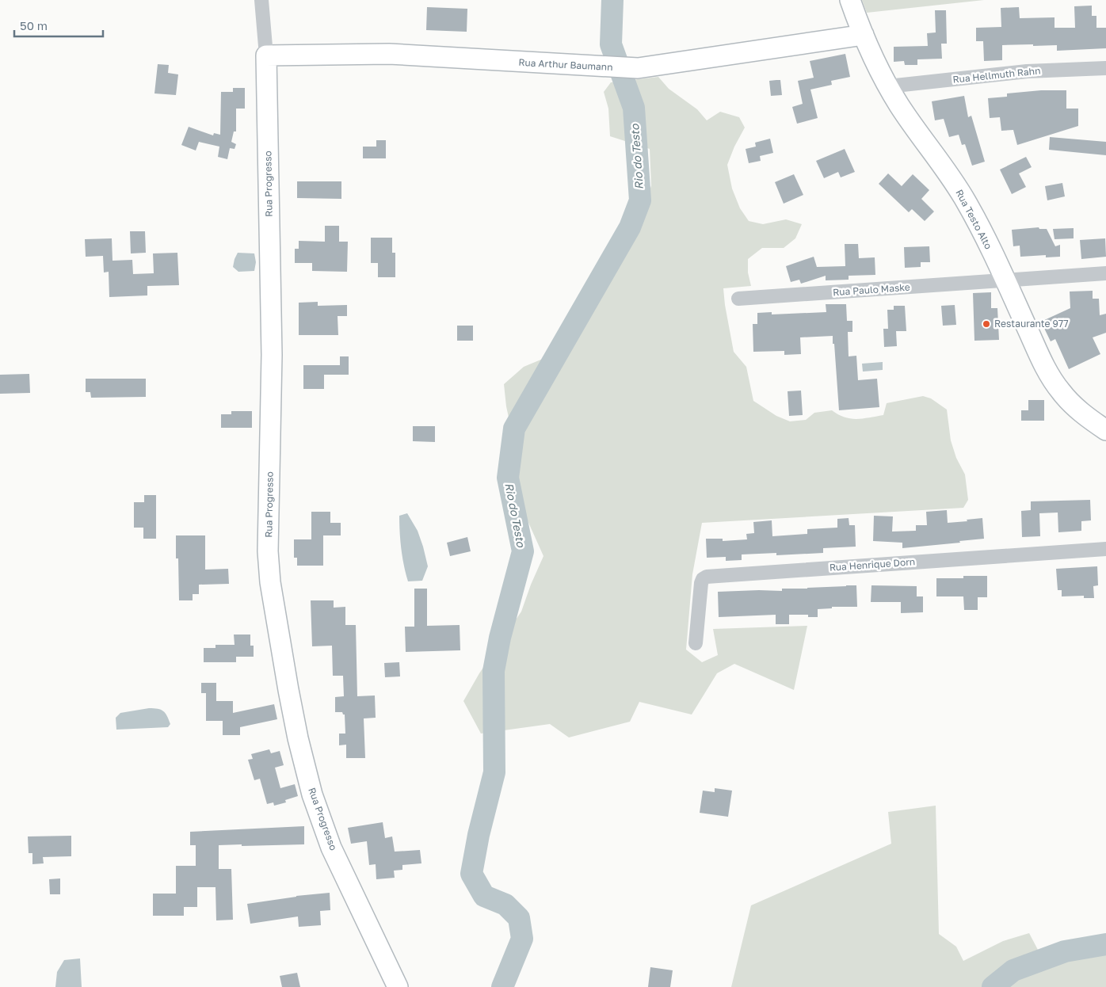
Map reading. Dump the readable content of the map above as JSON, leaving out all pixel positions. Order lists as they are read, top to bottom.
{
  "streets": {
    "street": [
      "Rua Arthur Baumann",
      "Rua Hellmuth Rahn",
      "Rua Progresso",
      "Rua Testo Alto",
      "Rua Paulo Maske",
      "Rua Henrique Dorn"
    ]
  },
  "crossings": [
    ["Rua Arthur Baumann", "Rua Progresso"],
    ["Rua Arthur Baumann", "Rua Testo Alto"],
    ["Rua Hellmuth Rahn", "Rua Testo Alto"],
    ["Rua Testo Alto", "Rua Paulo Maske"]
  ],
  "water": ["Rio do Testo"],
  "places": ["Restaurante 977"],
  "scale_bar": "50 m"
}
